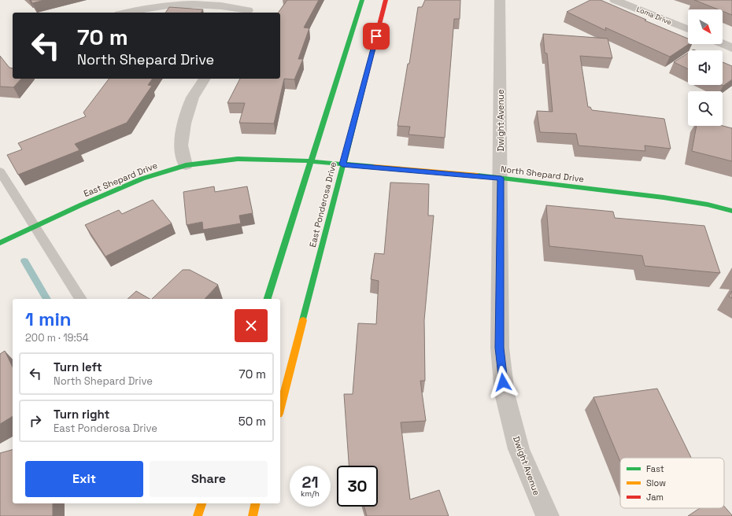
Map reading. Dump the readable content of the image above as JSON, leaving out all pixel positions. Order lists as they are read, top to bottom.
{
  "streets": {
    "main road": ["North Shepard Drive", "East Shepard Drive", "East Ponderosa Drive"],
    "street": ["Loma Drive", "Dwight Avenue"]
  },
  "crossings": [
    ["Dwight Avenue", "North Shepard Drive"],
    ["North Shepard Drive", "East Shepard Drive"],
    ["North Shepard Drive", "East Ponderosa Drive"]
  ],
  "legend": ["Fast", "Slow", "Jam"],
  "north": "bottom right",
  "page": {
    "turn": ["70 m", "North Shepard Drive"],
    "heading": ["1 min", "200 m · 19:54"],
    "list": [
      {
        "name": "Turn left",
        "note": "North Shepard Drive",
        "value": "70 m"
      },
      {
        "name": "Turn right",
        "note": "East Ponderosa Drive",
        "value": "50 m"
      }
    ],
    "buttons": ["Exit", "Share"],
    "speed": "21 km/h",
    "limit": "30"
  }
}
